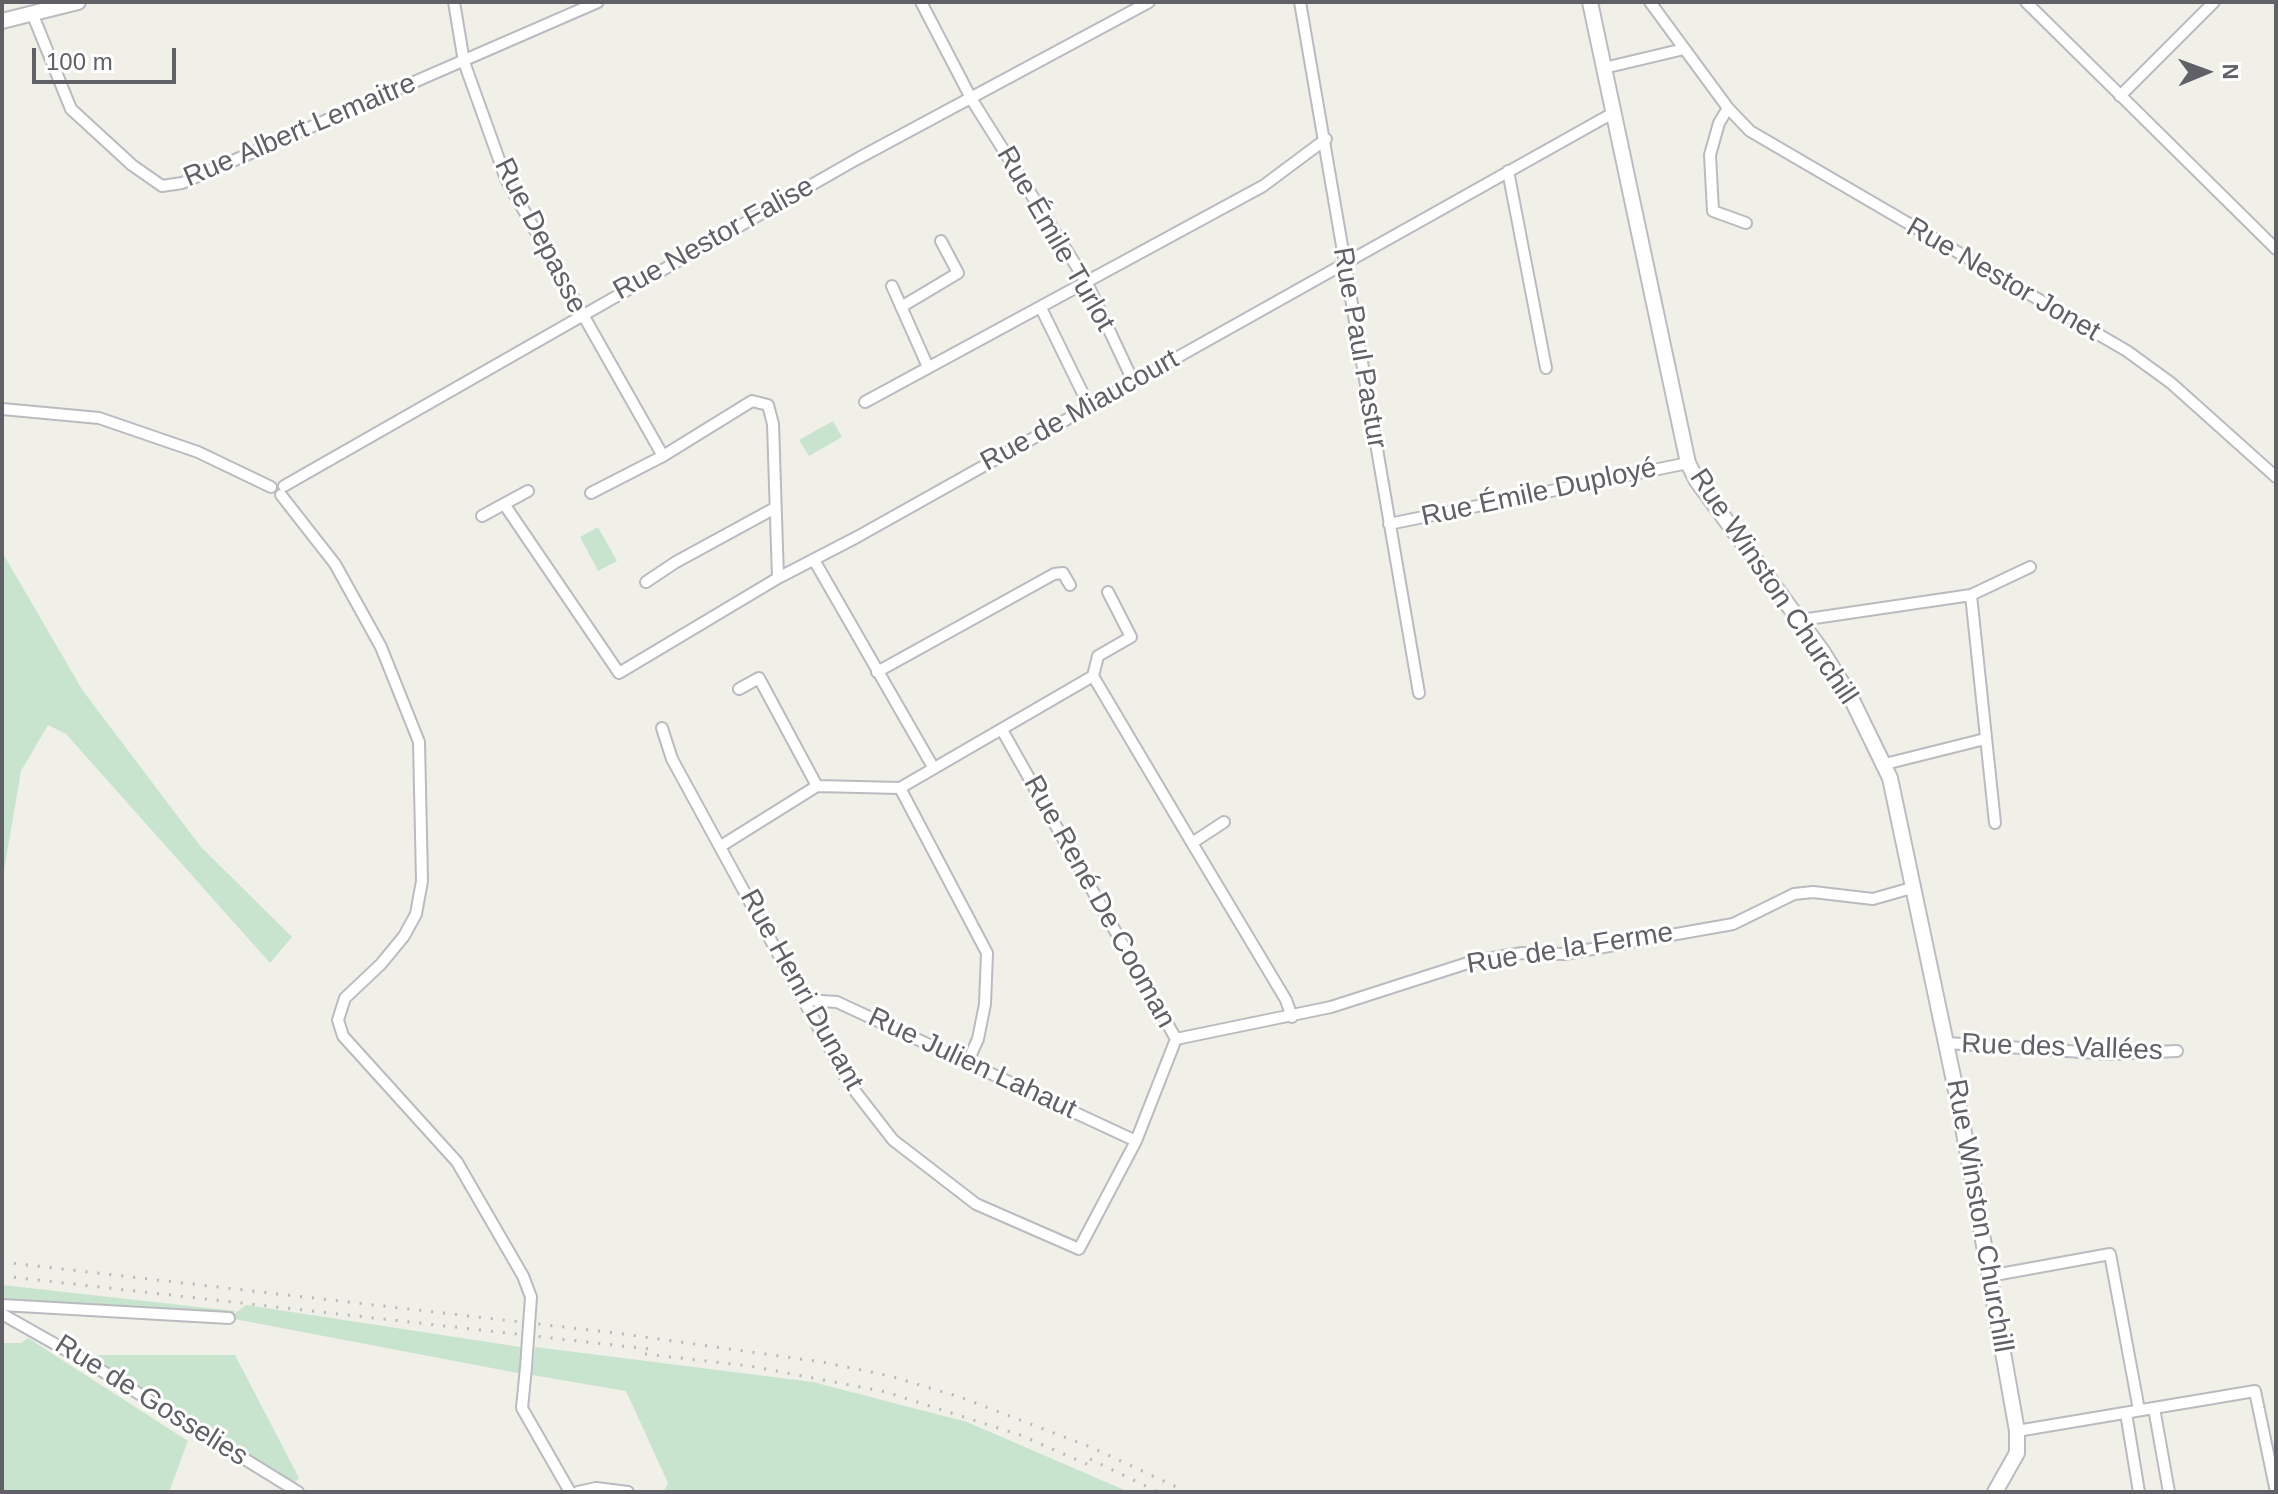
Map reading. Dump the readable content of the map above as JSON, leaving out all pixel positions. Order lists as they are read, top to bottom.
{
  "streets": {
    "main road": ["Rue Winston Churchill"],
    "street": [
      "Rue Albert Lemaitre",
      "Rue Depasse",
      "Rue Nestor Falise",
      "Rue Émile Turlot",
      "Rue Nestor Jonet",
      "Rue Paul Pastur",
      "Rue de Miaucourt",
      "Rue Émile Duployé",
      "Rue René De Cooman",
      "Rue de la Ferme",
      "Rue Henri Dunant",
      "Rue des Vallées",
      "Rue Julien Lahaut",
      "Rue de Gosselies"
    ]
  },
  "crossings": [
    ["Rue Albert Lemaitre", "Rue Depasse"],
    ["Rue Depasse", "Rue Nestor Falise"],
    ["Rue Nestor Falise", "Rue Émile Turlot"],
    ["Rue Émile Turlot", "Rue de Miaucourt"],
    ["Rue Paul Pastur", "Rue de Miaucourt"],
    ["Rue Paul Pastur", "Rue Émile Duployé"],
    ["Rue de Miaucourt", "Rue Winston Churchill"],
    ["Rue Émile Duployé", "Rue Winston Churchill"],
    ["Rue Winston Churchill", "Rue de la Ferme"],
    ["Rue Winston Churchill", "Rue des Vallées"],
    ["Rue René De Cooman", "Rue de la Ferme"],
    ["Rue René De Cooman", "Rue Henri Dunant"],
    ["Rue René De Cooman", "Rue Julien Lahaut"],
    ["Rue Henri Dunant", "Rue Julien Lahaut"]
  ],
  "scale_bar": "100 m",
  "north": "right"
}
